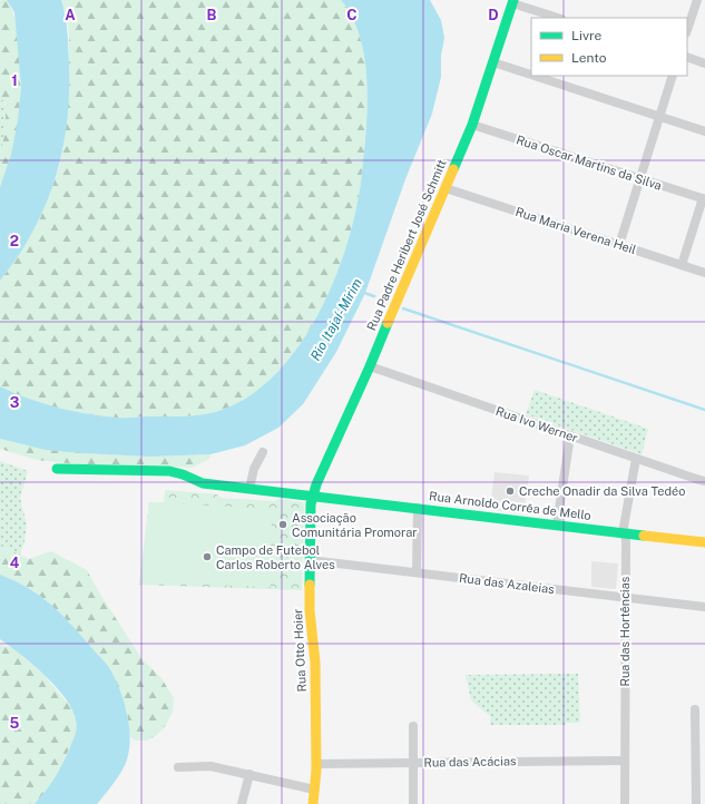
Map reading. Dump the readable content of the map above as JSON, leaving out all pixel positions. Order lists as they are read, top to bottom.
{
  "streets": {
    "street": [
      "Rua Oscar Martins da Silva",
      "Rua Maria Verena Heil",
      "Rua Padre Heribert José Schmitt",
      "Rua Ivo Werner",
      "Rua Arnoldo Corrêa de Mello",
      "Rua das Azaleias",
      "Rua das Hortências",
      "Rua Otto Hoier",
      "Rua das Acácias"
    ]
  },
  "crossings": [
    ["Rua Oscar Martins da Silva", "Rua Padre Heribert José Schmitt"],
    ["Rua Maria Verena Heil", "Rua Padre Heribert José Schmitt"],
    ["Rua Padre Heribert José Schmitt", "Rua Ivo Werner"],
    ["Rua Padre Heribert José Schmitt", "Rua Arnoldo Corrêa de Mello"],
    ["Rua Padre Heribert José Schmitt", "Rua Otto Hoier"],
    ["Rua Ivo Werner", "Rua das Hortências"],
    ["Rua Arnoldo Corrêa de Mello", "Rua das Hortências"],
    ["Rua Arnoldo Corrêa de Mello", "Rua Otto Hoier"],
    ["Rua das Azaleias", "Rua das Hortências"],
    ["Rua das Azaleias", "Rua Otto Hoier"],
    ["Rua das Hortências", "Rua das Acácias"],
    ["Rua Otto Hoier", "Rua das Acácias"]
  ],
  "water": ["Rio Itajaí-Mirim"],
  "places": ["Creche Onadir da Silva Tedéo", "Associação Comunitária Promorar", "Campo de Futebol Carlos Roberto Alves"],
  "legend": ["Livre", "Lento"],
  "grid": {
    "columns": [
      "A",
      "B",
      "C",
      "D"
    ],
    "rows": [
      "1",
      "2",
      "3",
      "4",
      "5"
    ]
  }
}
